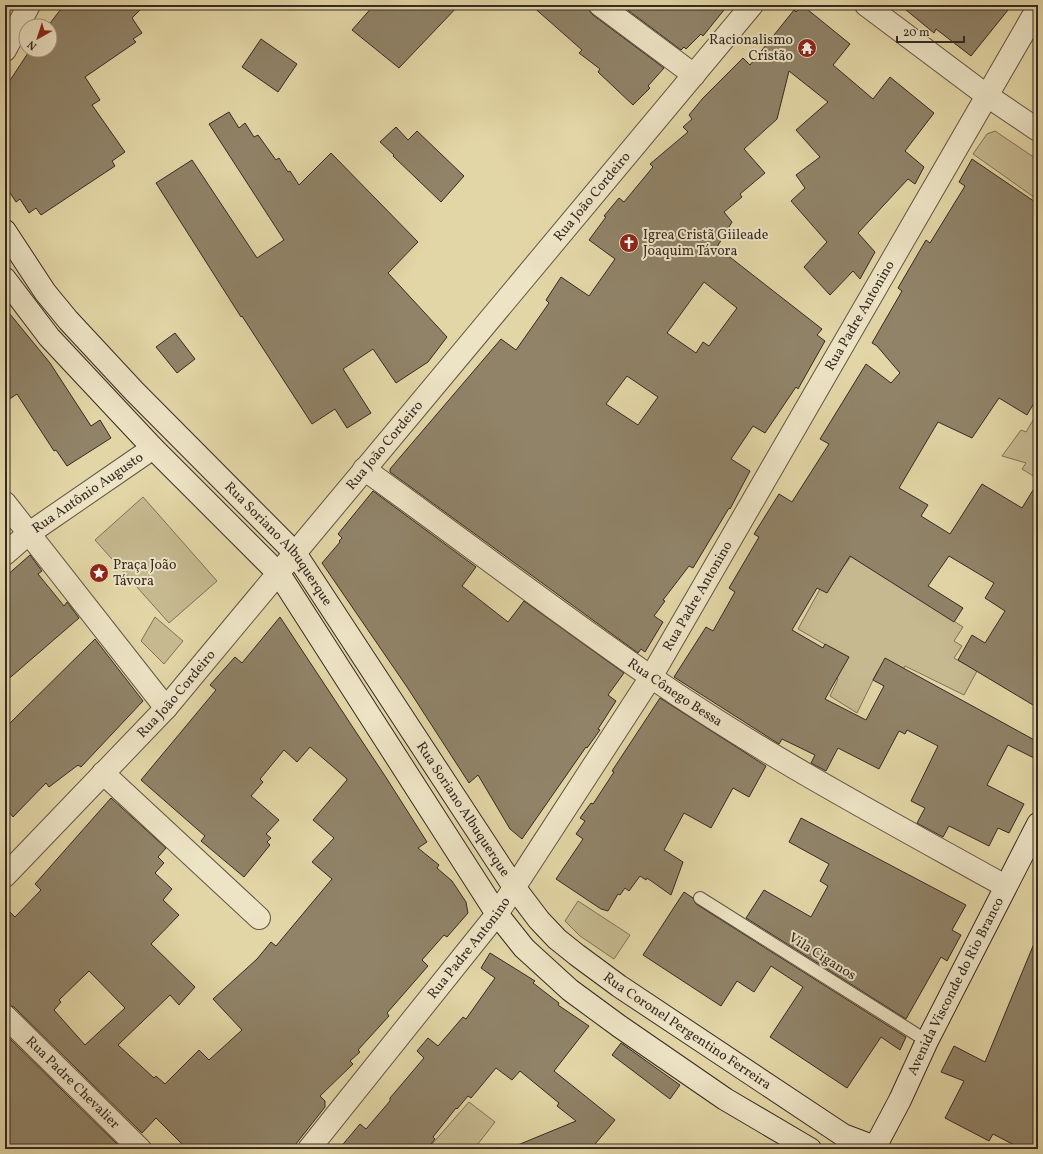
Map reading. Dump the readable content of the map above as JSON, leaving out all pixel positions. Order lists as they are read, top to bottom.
{
  "streets": {
    "street": [
      "Rua João Cordeiro",
      "Rua Padre Antonino",
      "Rua Antônio Augusto",
      "Rua Soriano Albuquerque",
      "Rua Cônego Bessa",
      "Avenida Visconde do Rio Branco",
      "Rua Coronel Pergentino Ferreira",
      "Rua Padre Chevalier"
    ],
    "lane": ["Vila Ciganos"]
  },
  "crossings": [
    ["Rua João Cordeiro", "Rua Soriano Albuquerque"],
    ["Rua João Cordeiro", "Rua Cônego Bessa"],
    ["Rua Padre Antonino", "Rua Soriano Albuquerque"],
    ["Rua Padre Antonino", "Rua Cônego Bessa"],
    ["Rua Padre Antonino", "Rua Coronel Pergentino Ferreira"],
    ["Rua Antônio Augusto", "Rua Soriano Albuquerque"],
    ["Rua Soriano Albuquerque", "Rua Coronel Pergentino Ferreira"],
    ["Rua Cônego Bessa", "Avenida Visconde do Rio Branco"],
    ["Vila Ciganos", "Avenida Visconde do Rio Branco"],
    ["Avenida Visconde do Rio Branco", "Rua Coronel Pergentino Ferreira"]
  ],
  "places": {
    "temple": ["Racionalismo Cristão"],
    "church": ["Igrea Cristã Giileade Joaquim Távora"],
    "place": ["Praça João Távora"]
  },
  "scale_bar": "20 m",
  "north": "bottom left"
}
